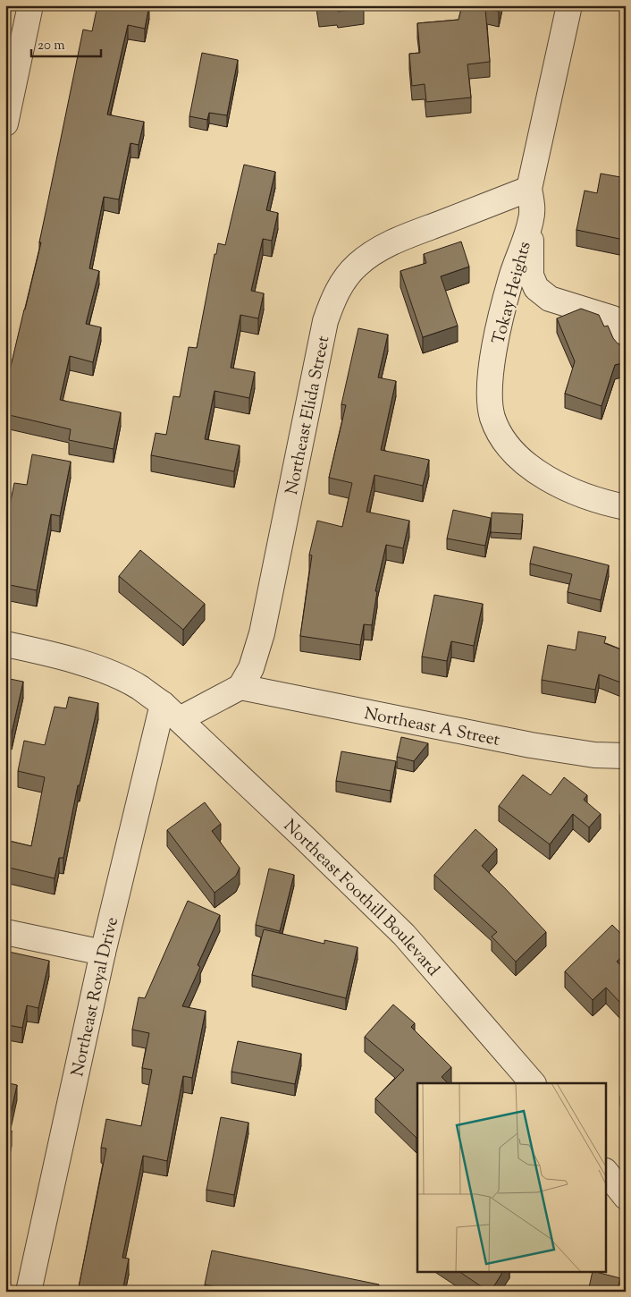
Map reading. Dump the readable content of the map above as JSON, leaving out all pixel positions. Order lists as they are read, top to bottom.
{
  "streets": {
    "street": [
      "Tokay Heights",
      "Northeast Elida Street",
      "Northeast A Street",
      "Northeast Foothill Boulevard",
      "Northeast Royal Drive"
    ]
  },
  "crossings": [
    ["Tokay Heights", "Northeast Elida Street"],
    ["Northeast Elida Street", "Northeast A Street"],
    ["Northeast Foothill Boulevard", "Northeast Royal Drive"]
  ],
  "scale_bar": "20 m"
}
